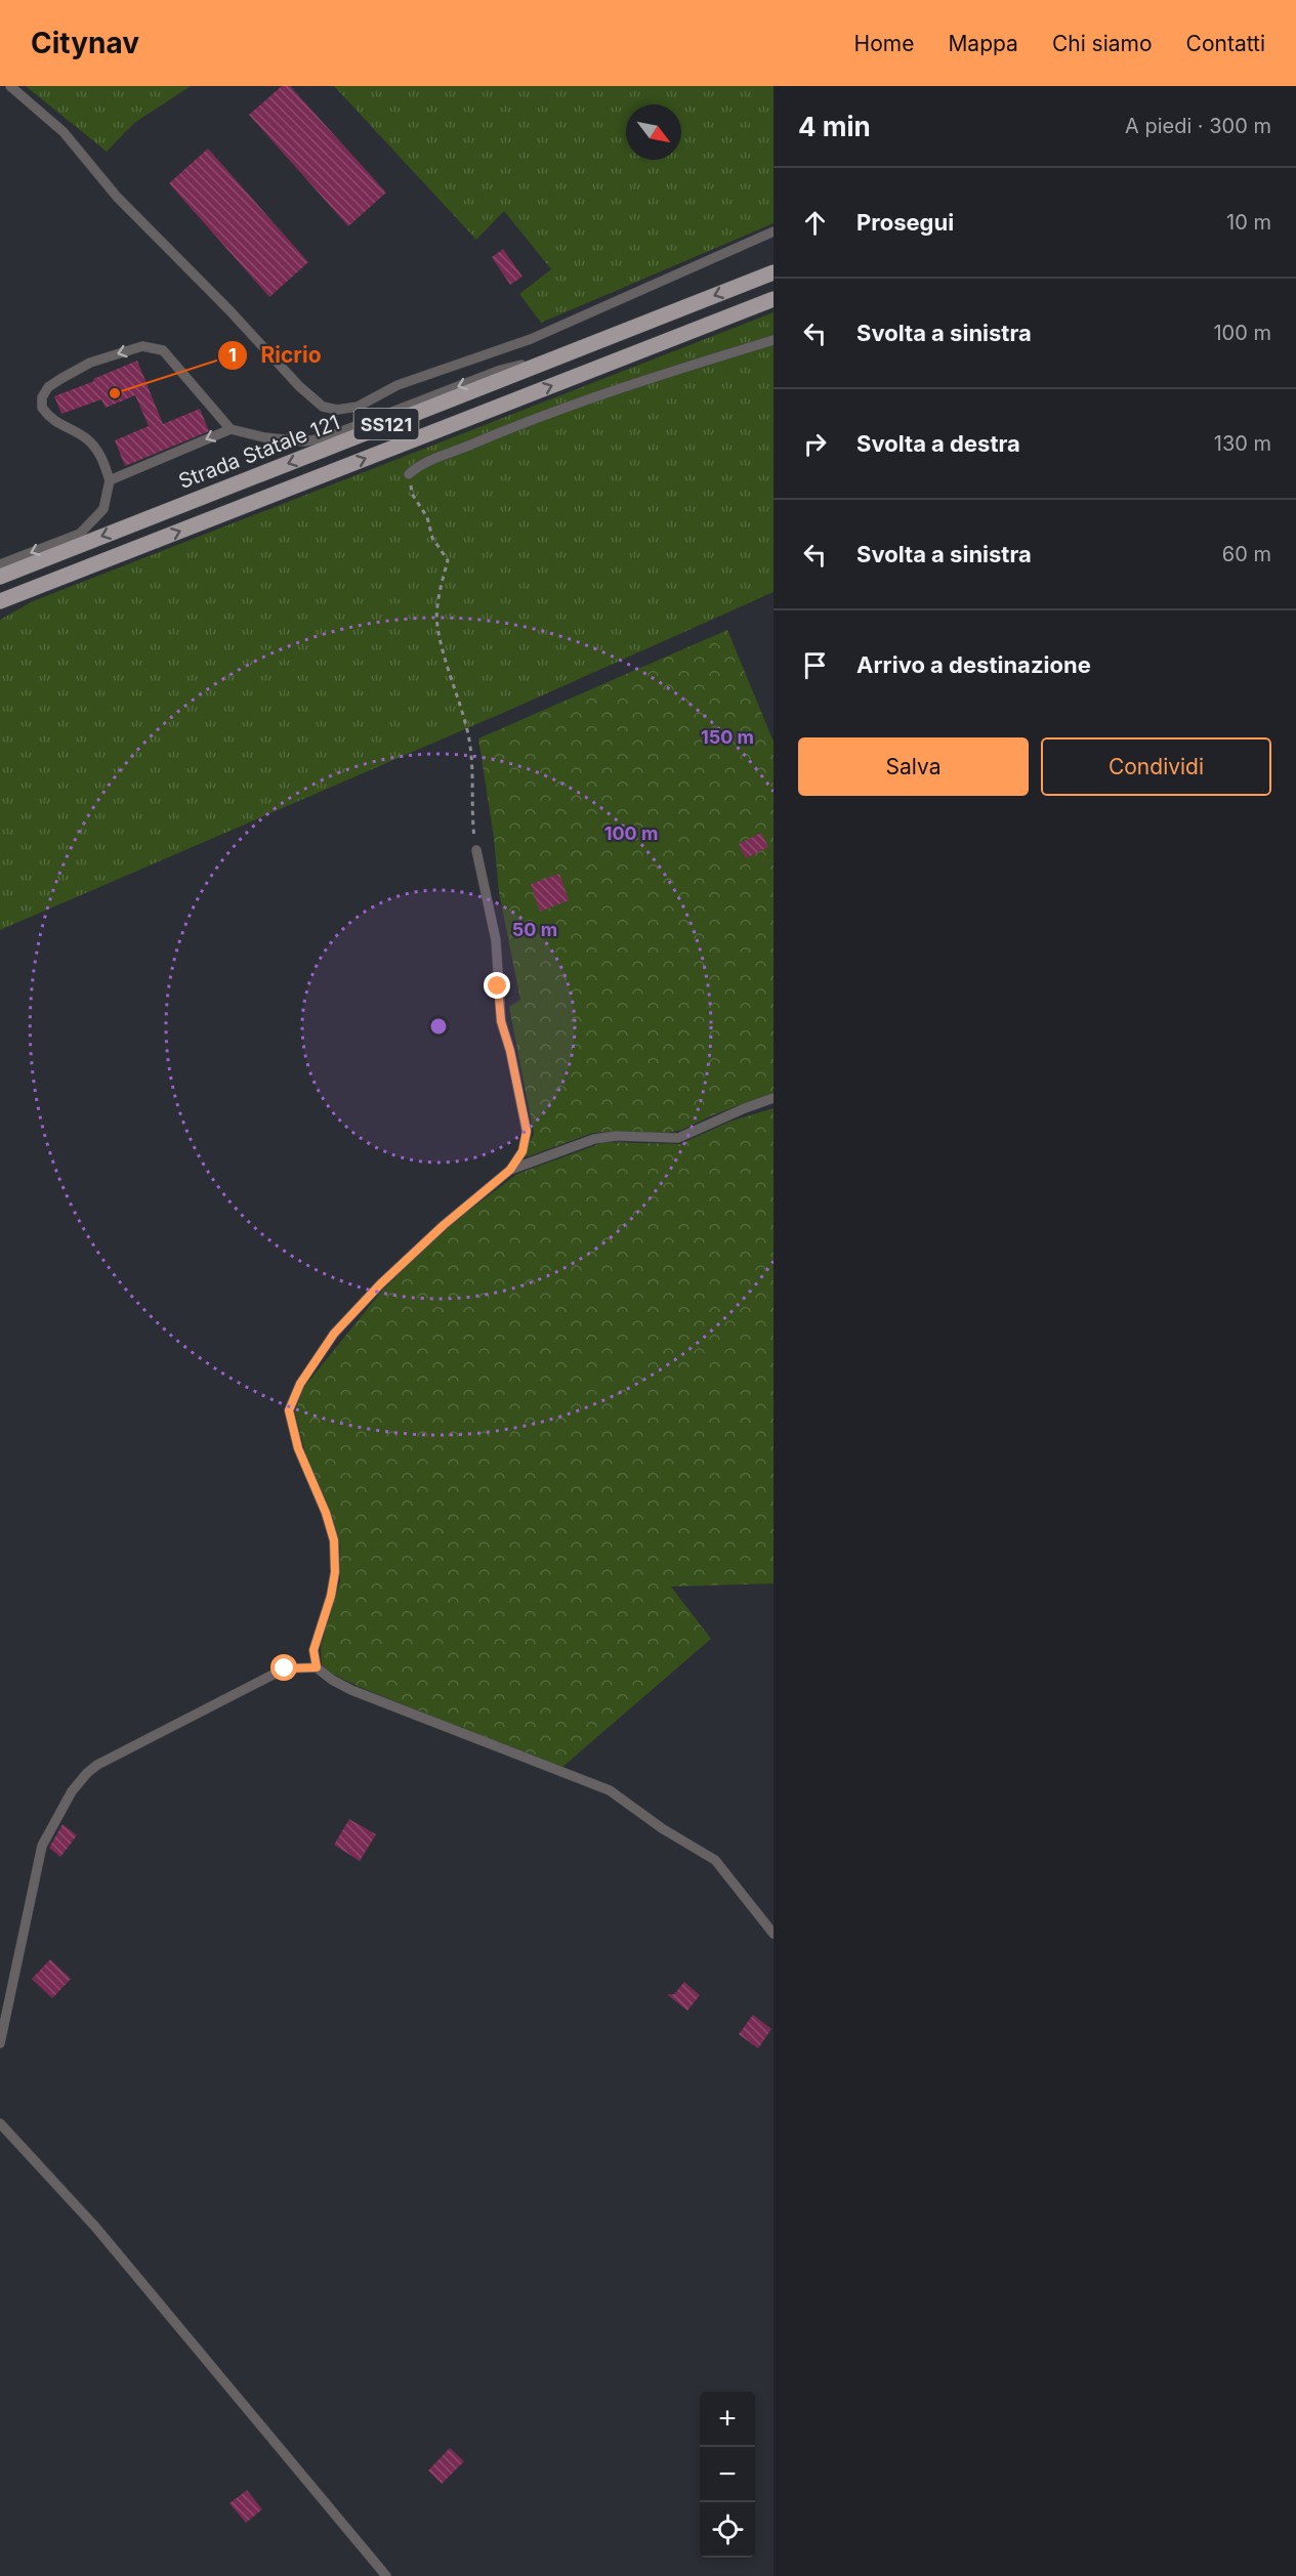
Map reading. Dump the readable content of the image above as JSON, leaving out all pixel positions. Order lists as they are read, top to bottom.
{
  "streets": {
    "main road": ["SS121", "Strada Statale 121"]
  },
  "places": ["Ricrio"],
  "north": "bottom right",
  "page": {
    "header": "Citynav",
    "nav": [
      "Home",
      "Mappa",
      "Chi siamo",
      "Contatti"
    ],
    "heading": ["4 min", "A piedi · 300 m"],
    "list": [
      ["Prosegui", "10 m"],
      ["Svolta a sinistra", "100 m"],
      ["Svolta a destra", "130 m"],
      ["Svolta a sinistra", "60 m"],
      "Arrivo a destinazione"
    ],
    "buttons": ["Salva", "Condividi"],
    "map_buttons": ["+", "−"]
  },
  "rings": ["150 m", "100 m", "50 m"]
}
